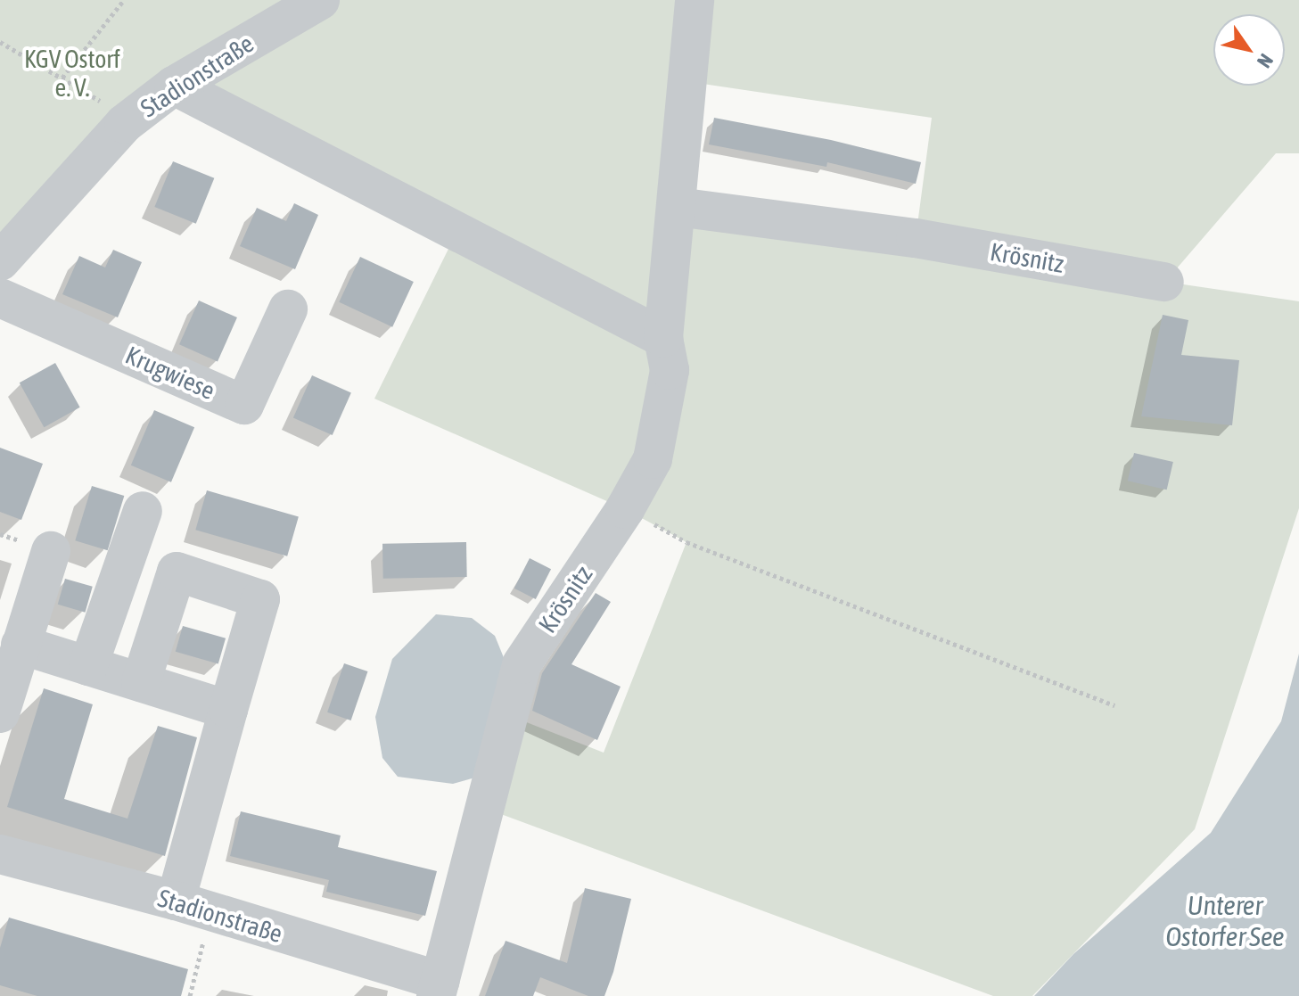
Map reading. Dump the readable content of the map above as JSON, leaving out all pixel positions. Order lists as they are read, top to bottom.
{
  "streets": {
    "street": ["Stadionstraße", "Krösnitz", "Krugwiese"]
  },
  "crossings": [
    ["Stadionstraße", "Krösnitz"]
  ],
  "water": ["Unterer Ostorfer See"],
  "parks": ["KGV Ostorf e. V."],
  "north": "bottom right"
}
